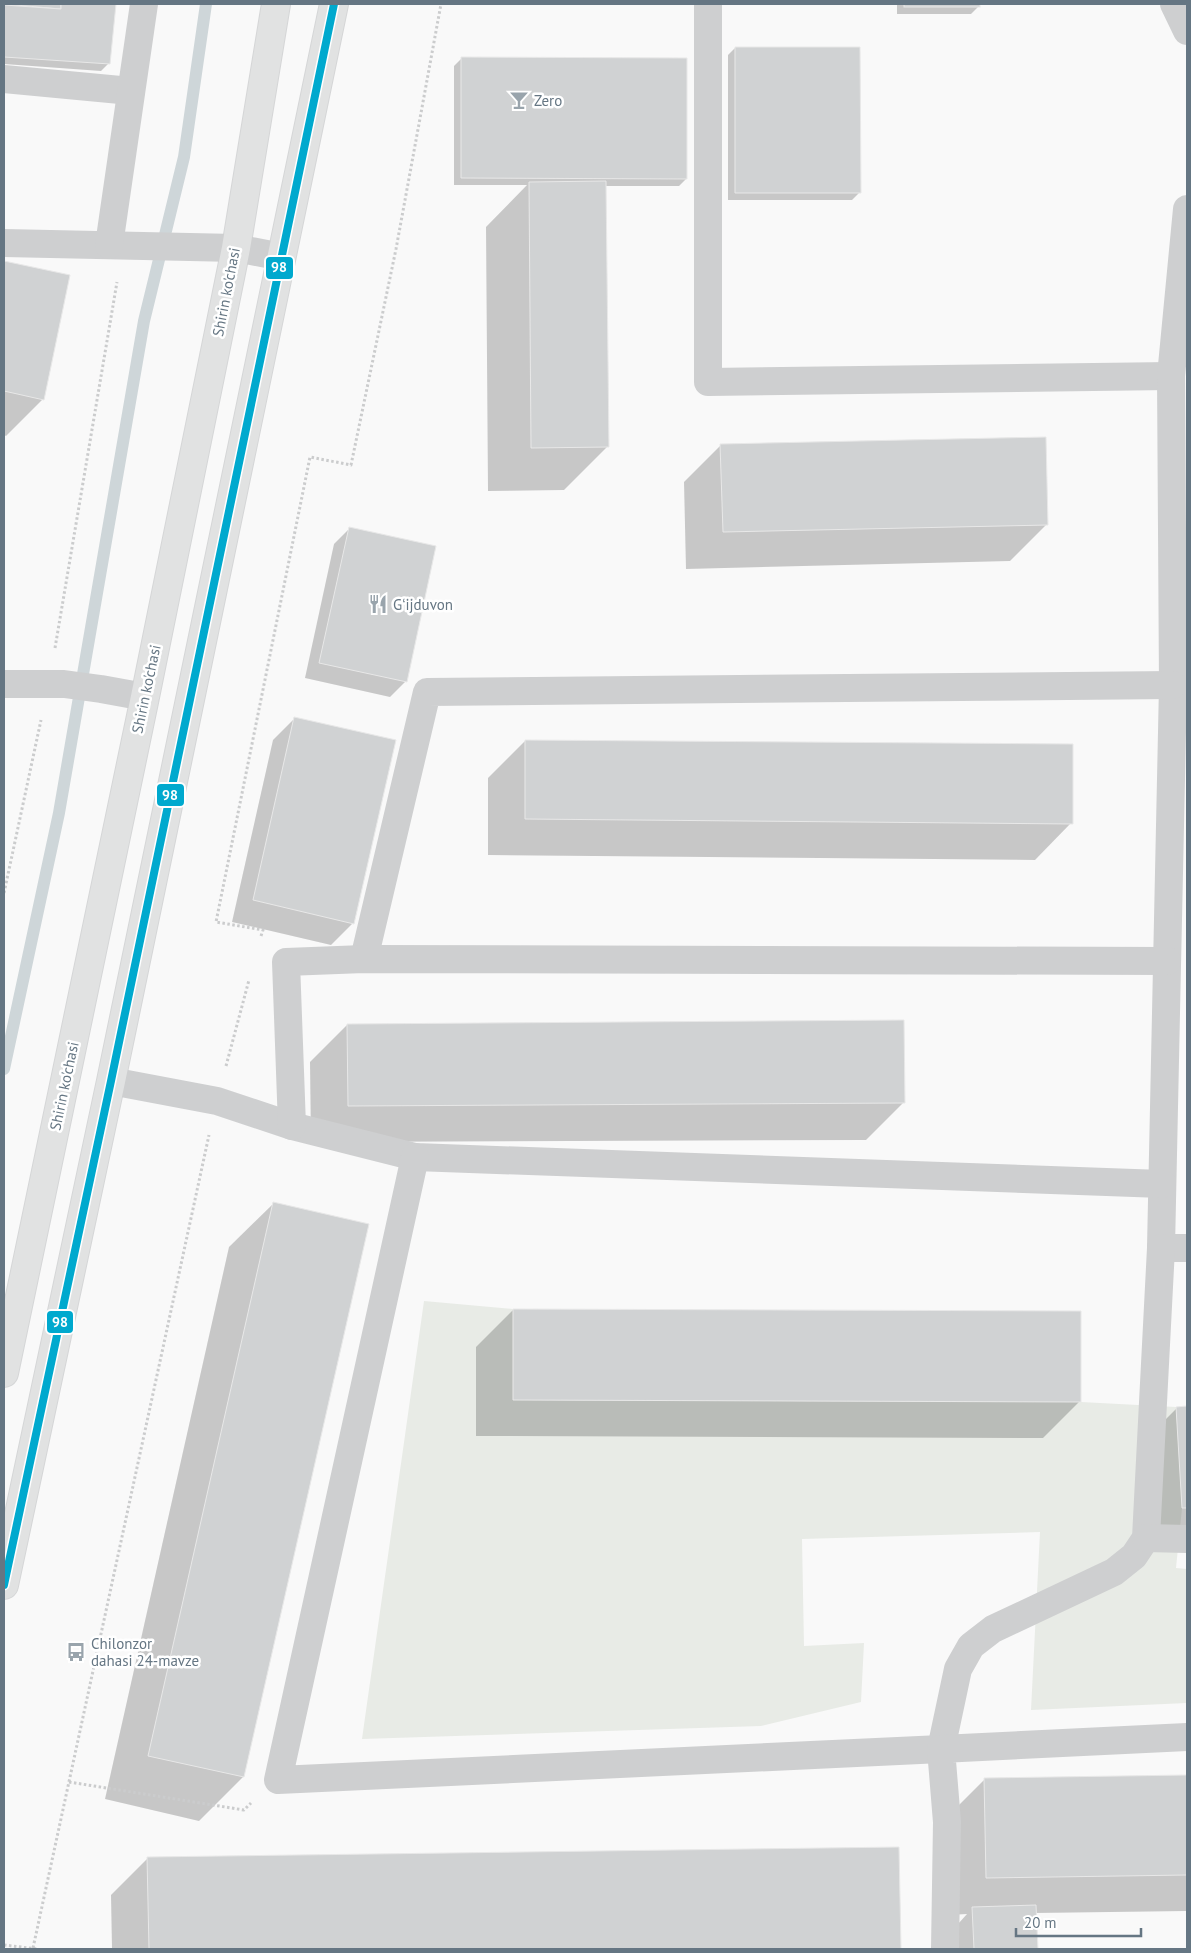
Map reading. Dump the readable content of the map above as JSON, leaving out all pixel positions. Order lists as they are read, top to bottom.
{
  "streets": {
    "main road": ["Shirin ko'chasi"]
  },
  "places": {
    "bar": ["Zero"],
    "restaurant": ["Gʻijduvon"],
    "bus stop": ["Chilonzor dahasi 24-mavze"]
  },
  "lines": ["transit line 98"],
  "scale_bar": "20 m"
}
